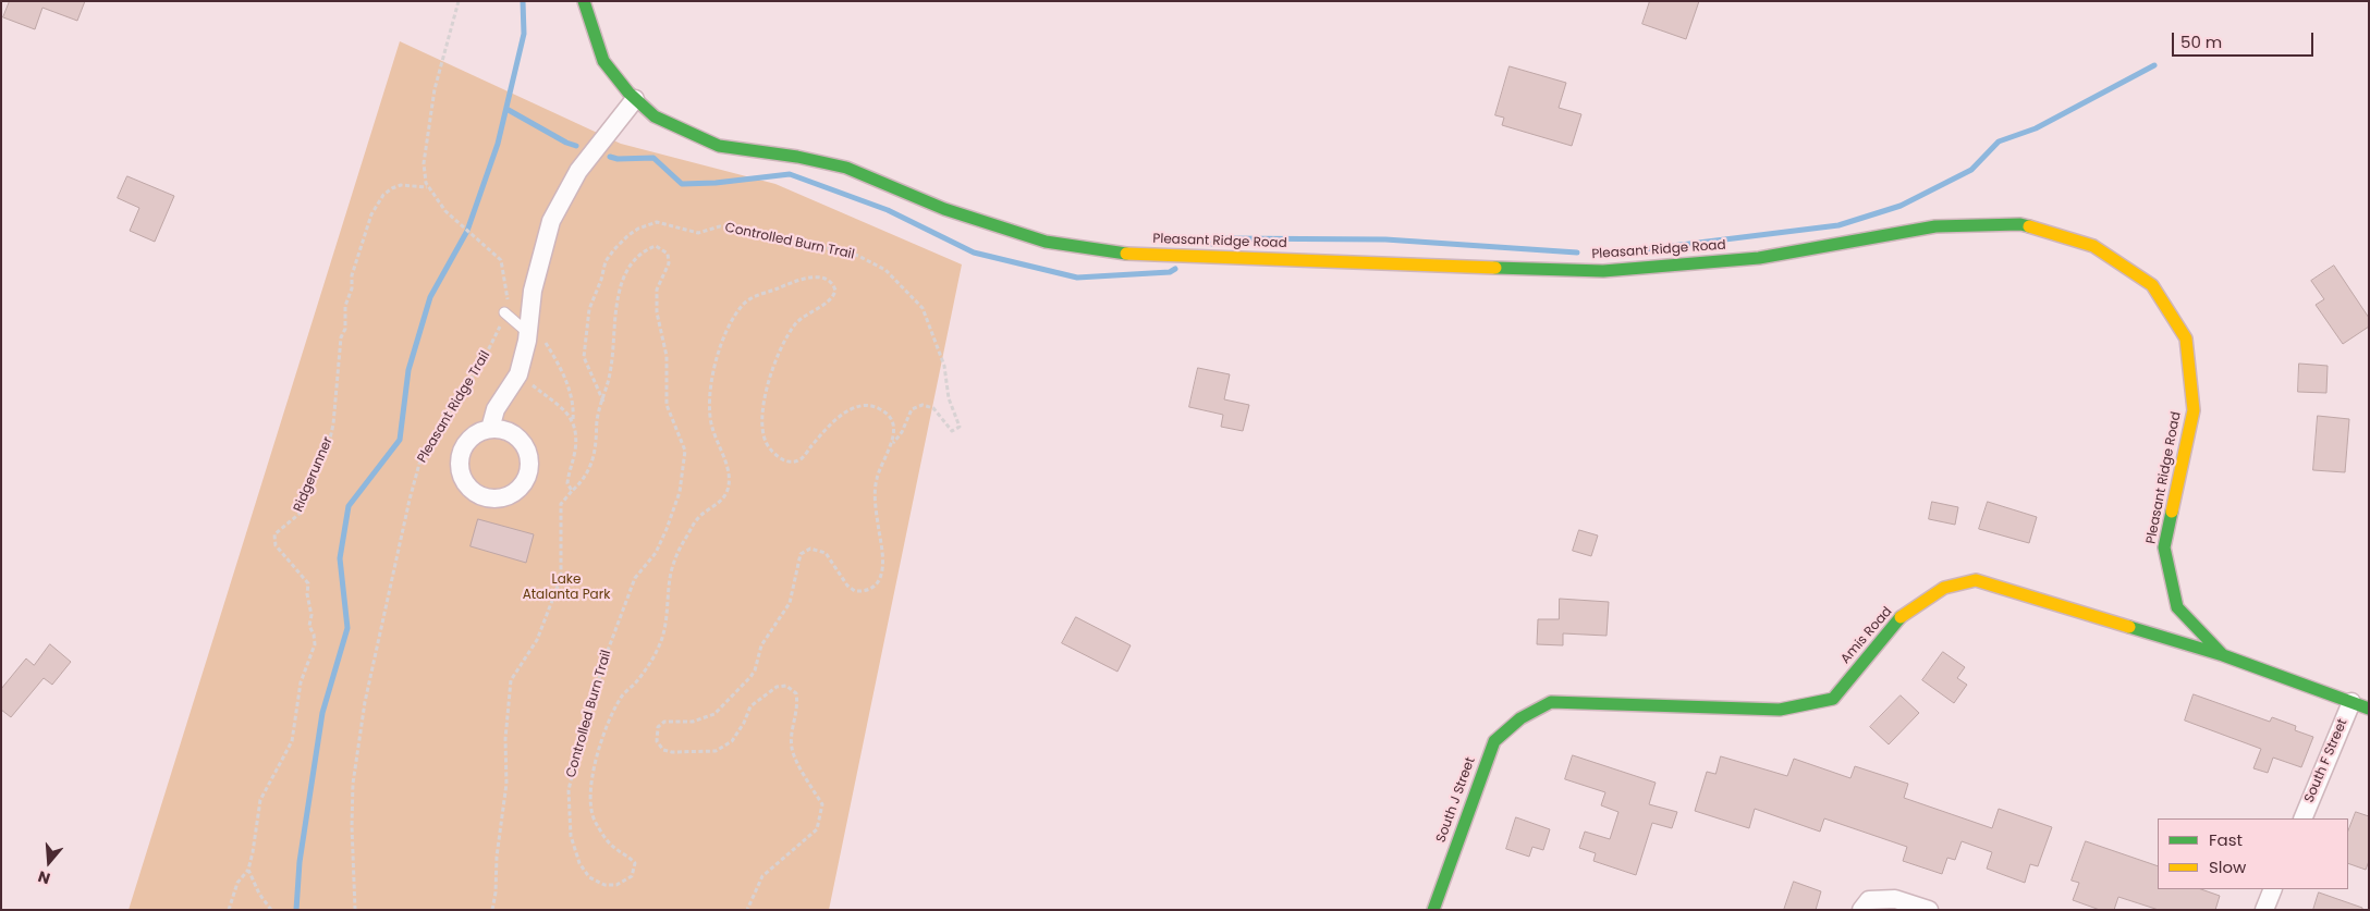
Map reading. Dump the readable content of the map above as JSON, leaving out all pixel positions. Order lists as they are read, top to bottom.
{
  "streets": {
    "street": [
      "Pleasant Ridge Road",
      "Amis Road",
      "South F Street",
      "South J Street"
    ],
    "path": ["Controlled Burn Trail", "Pleasant Ridge Trail", "Ridgerunner"]
  },
  "crossings": [
    ["Controlled Burn Trail", "Pleasant Ridge Trail"],
    ["Pleasant Ridge Road", "Amis Road"],
    ["Pleasant Ridge Road", "South F Street"],
    ["Pleasant Ridge Trail", "Ridgerunner"],
    ["Amis Road", "South J Street"]
  ],
  "parks": ["Lake Atalanta Park"],
  "legend": ["Fast", "Slow"],
  "scale_bar": "50 m",
  "north": "bottom"
}
